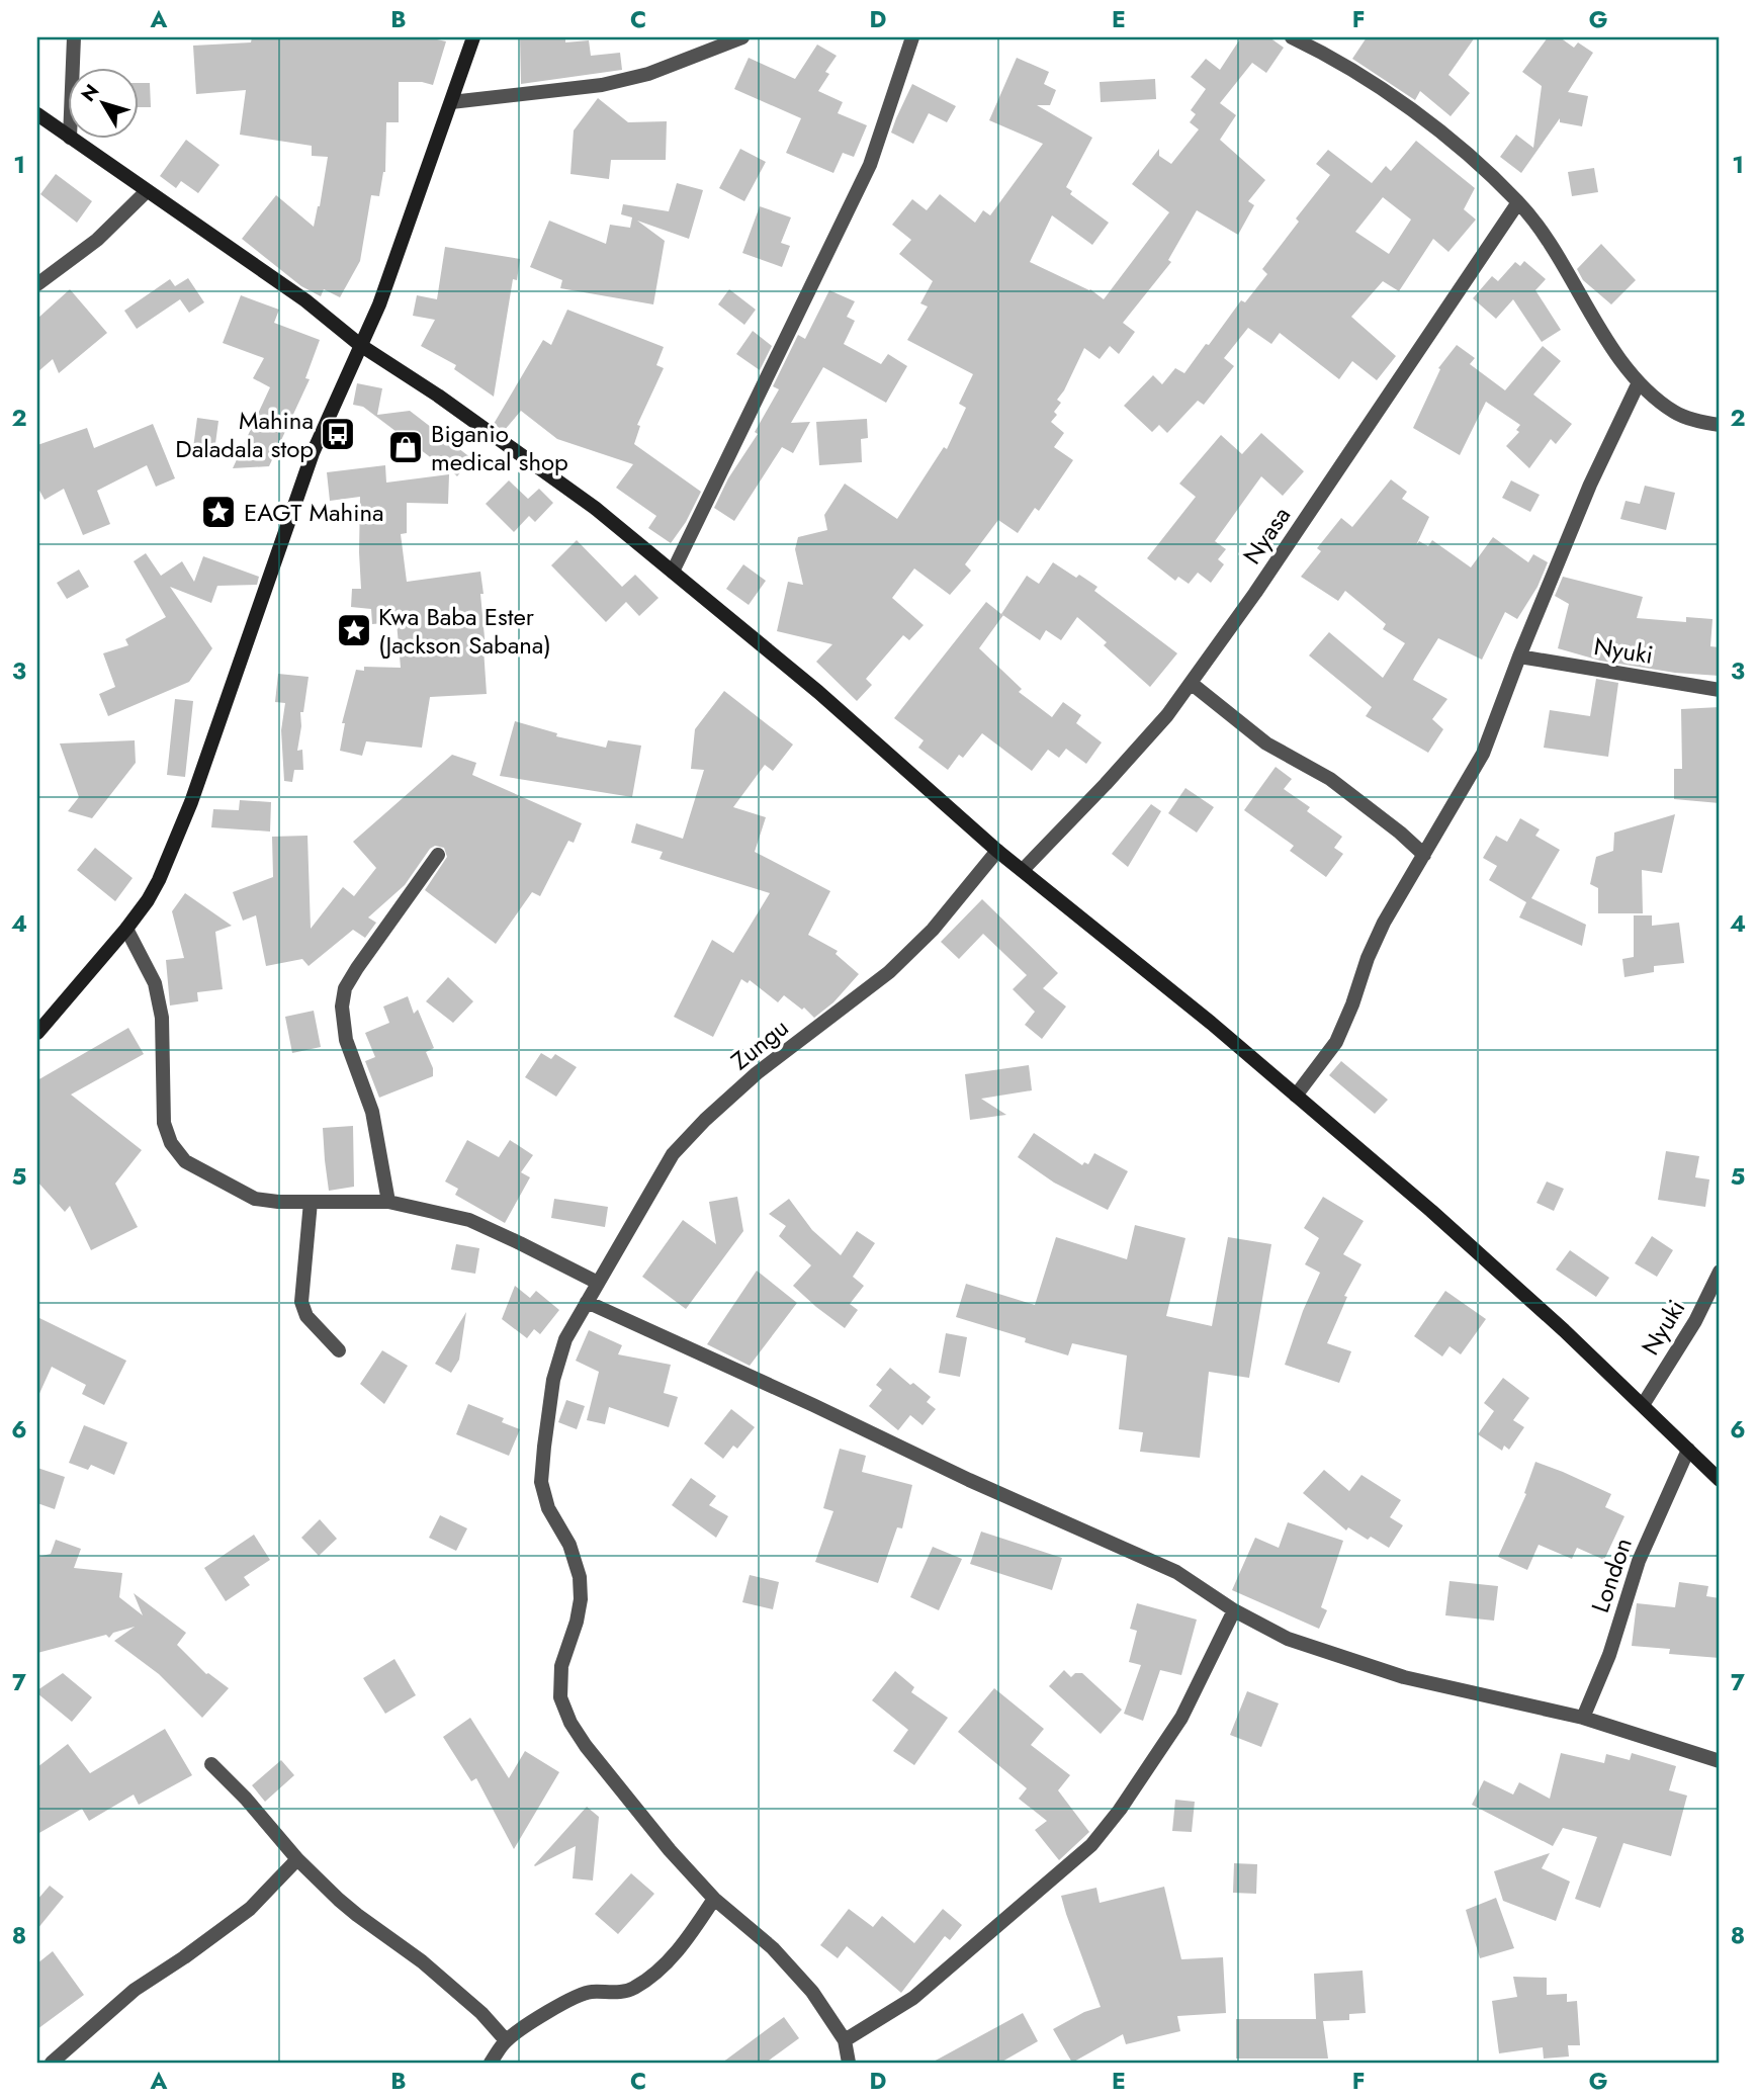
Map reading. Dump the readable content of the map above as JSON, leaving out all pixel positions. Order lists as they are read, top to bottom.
{
  "streets": {
    "street": [
      "Nyasa",
      "Nyuki",
      "Zungu",
      "London"
    ]
  },
  "places": {
    "bus stop": ["Mahina Daladala stop"],
    "shop": ["Biganio medical shop"],
    "place": ["EAGT Mahina", "Kwa Baba Ester (Jackson Sabana)"]
  },
  "north": "top left",
  "grid": {
    "columns": [
      "A",
      "B",
      "C",
      "D",
      "E",
      "F",
      "G"
    ],
    "rows": [
      "1",
      "2",
      "3",
      "4",
      "5",
      "6",
      "7",
      "8"
    ]
  }
}
